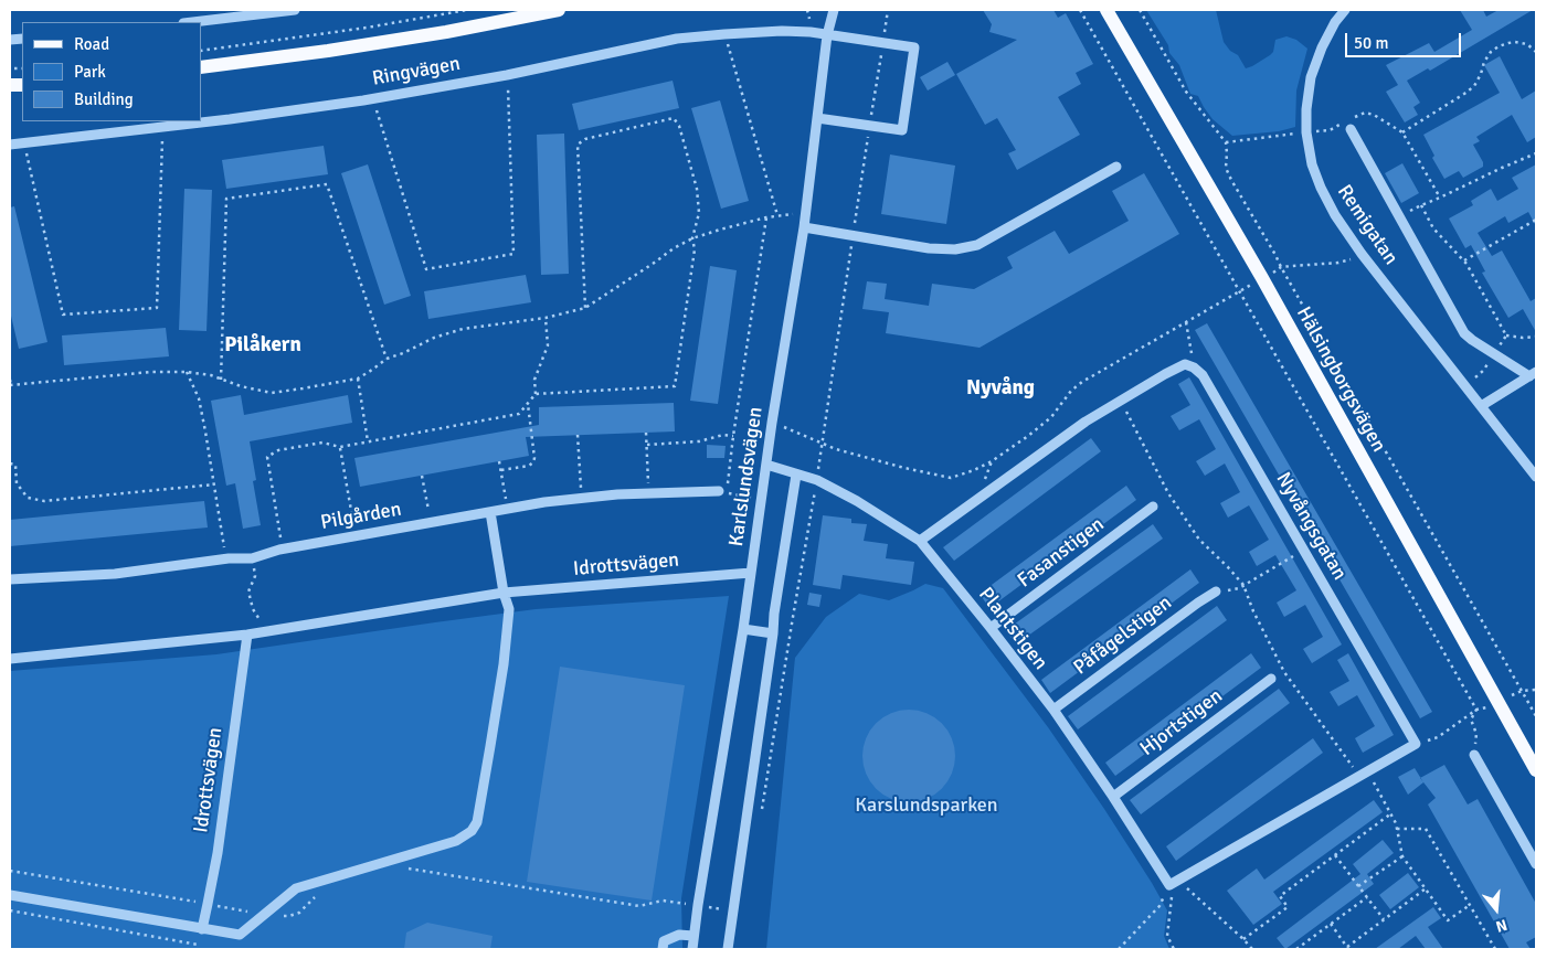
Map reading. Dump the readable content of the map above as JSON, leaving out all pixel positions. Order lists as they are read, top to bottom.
{
  "streets": {
    "main road": ["Ringvägen", "Hälsingborgsvägen"],
    "street": [
      "Remigatan",
      "Karlslundsvägen",
      "Pilgården",
      "Nyvångsgatan",
      "Fasanstigen",
      "Idrottsvägen",
      "Plantstigen",
      "Påfågelstigen",
      "Hjortstigen"
    ]
  },
  "crossings": [
    ["Ringvägen", "Karlslundsvägen"],
    ["Karlslundsvägen", "Idrottsvägen"],
    ["Karlslundsvägen", "Plantstigen"],
    ["Fasanstigen", "Plantstigen"],
    ["Plantstigen", "Påfågelstigen"],
    ["Plantstigen", "Hjortstigen"]
  ],
  "districts": ["Pilåkern", "Nyvång"],
  "parks": ["Karslundsparken"],
  "legend": ["Road", "Park", "Building"],
  "scale_bar": "50 m",
  "north": "bottom"
}
